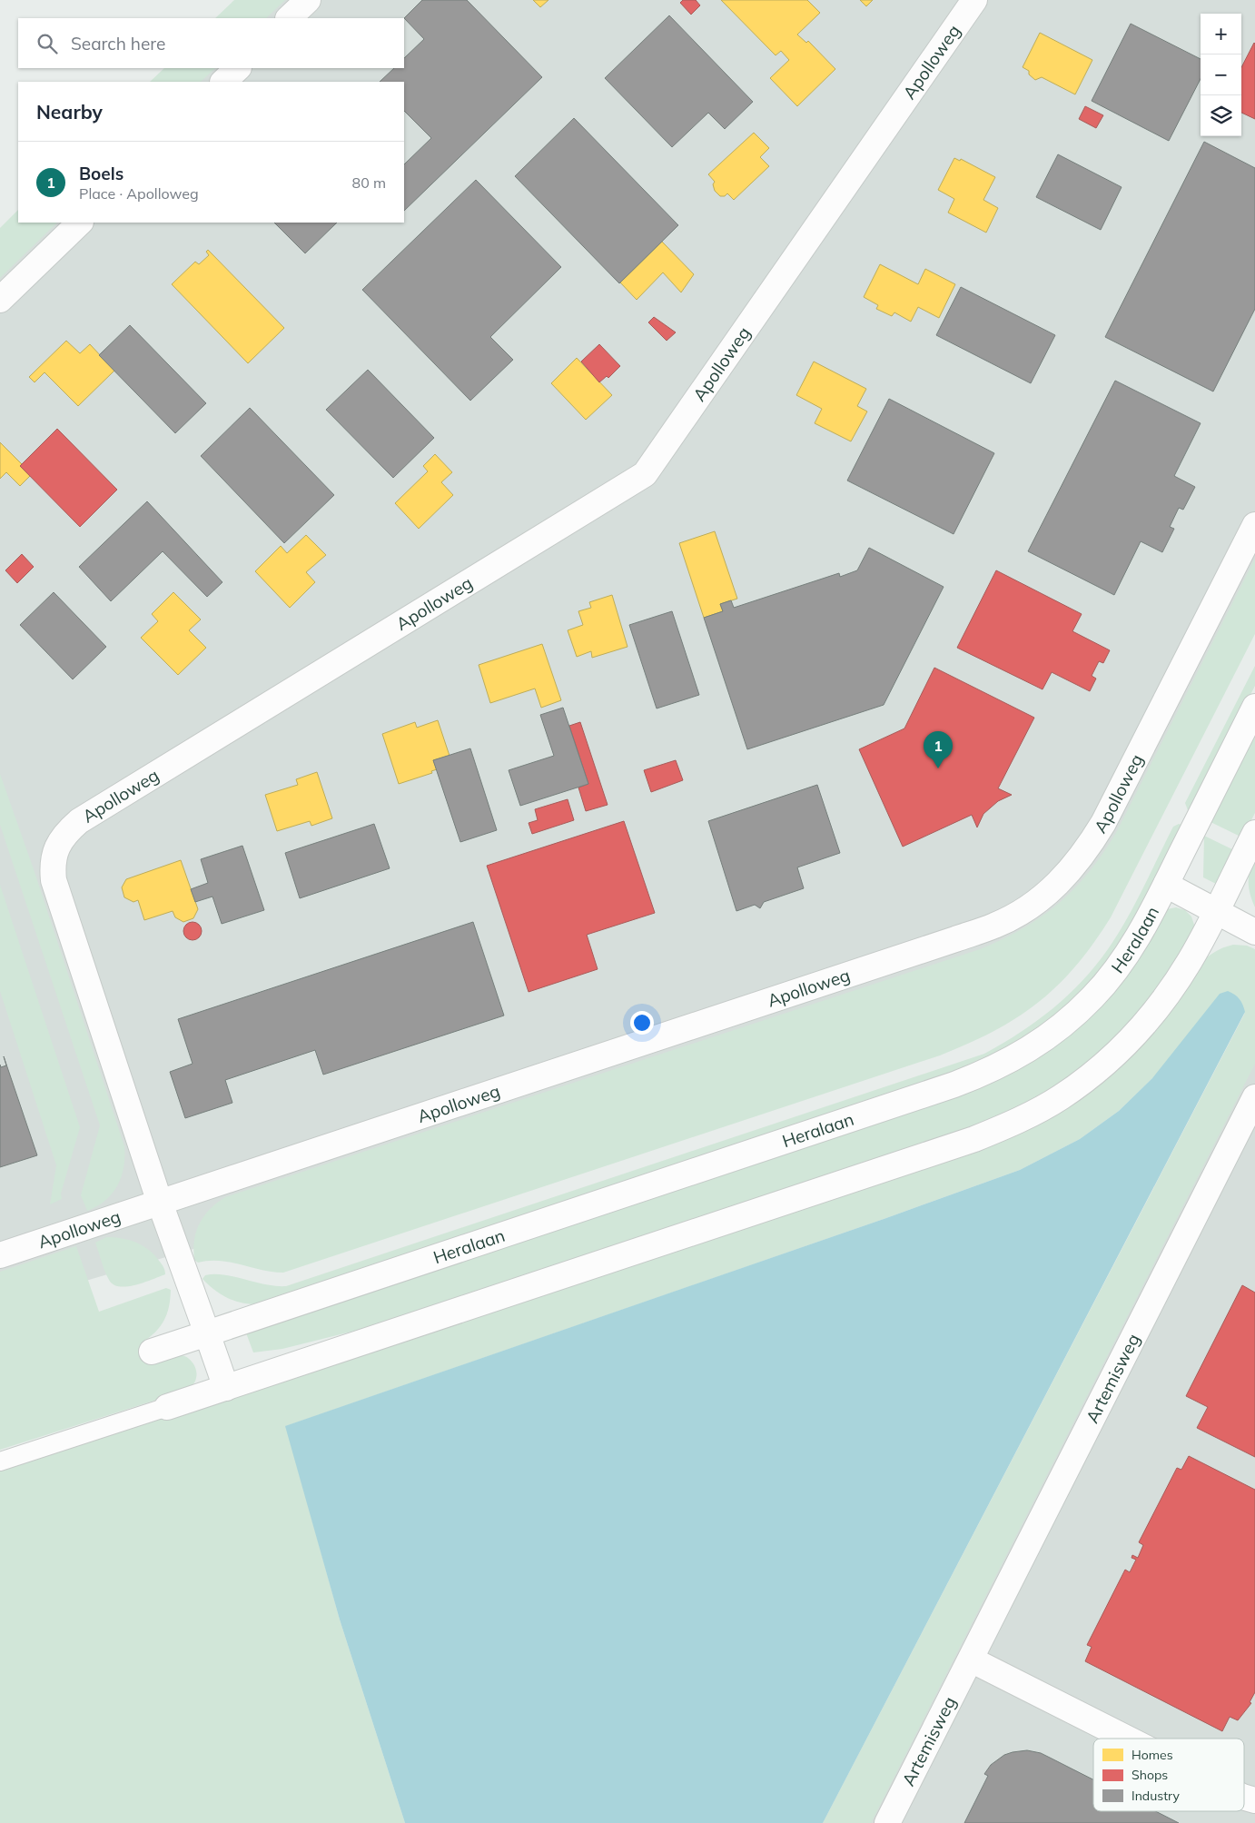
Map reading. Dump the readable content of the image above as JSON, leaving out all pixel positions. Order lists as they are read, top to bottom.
{
  "streets": {
    "street": ["Apolloweg", "Heralaan", "Artemisweg"]
  },
  "legend": ["Homes", "Shops", "Industry"],
  "page": {
    "map_buttons": ["+", "−"],
    "search": "Search here",
    "heading": "Nearby",
    "list": [
      {
        "mark": "1",
        "name": "Boels",
        "note": "Place · Apolloweg",
        "value": "80 m"
      }
    ],
    "pins": "1"
  }
}
